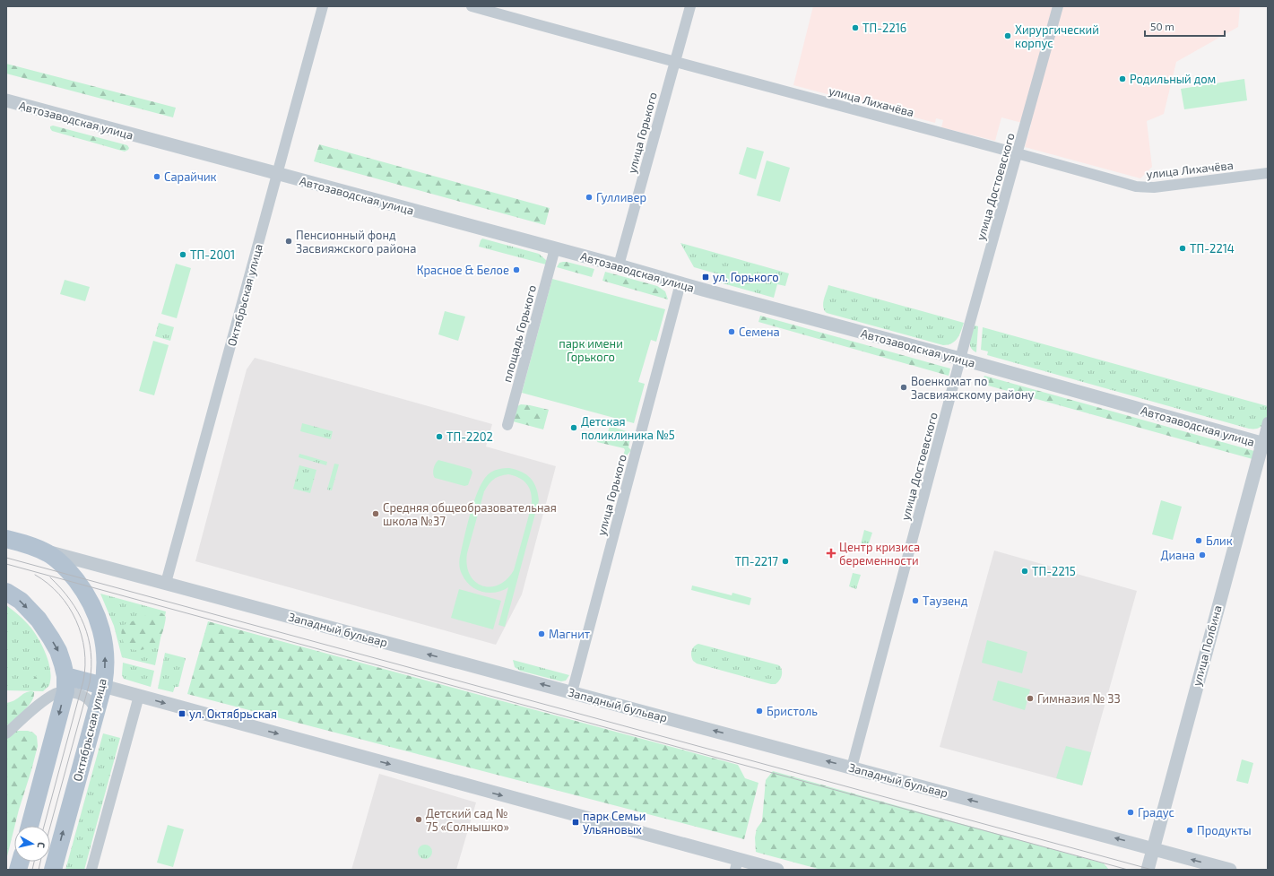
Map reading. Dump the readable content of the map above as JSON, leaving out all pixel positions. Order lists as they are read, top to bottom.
{
  "streets": {
    "main road": ["Октябрьская улица", "Западный бульвар"],
    "street": [
      "улица Лихачёва",
      "Автозаводская улица",
      "улица Горького",
      "улица Достоевского",
      "площадь Горького",
      "улица Полбина"
    ]
  },
  "crossings": [
    ["улица Лихачёва", "улица Горького"],
    ["улица Лихачёва", "улица Достоевского"],
    ["Автозаводская улица", "улица Горького"],
    ["Автозаводская улица", "улица Достоевского"],
    ["Автозаводская улица", "Октябрьская улица"],
    ["Автозаводская улица", "площадь Горького"],
    ["Автозаводская улица", "улица Полбина"],
    ["улица Горького", "Западный бульвар"],
    ["улица Достоевского", "Западный бульвар"],
    ["Октябрьская улица", "Западный бульвар"],
    ["Западный бульвар", "улица Полбина"]
  ],
  "parks": ["парк имени Горького"],
  "places": {
    "other": [
      "ТП-2216",
      "Хирургический корпус",
      "Родильный дом",
      "Сарайчик",
      "Гулливер",
      "Пенсионный фонд Засвияжского района",
      "ТП-2214",
      "ТП-2001",
      "Красное & Белое",
      "Семена",
      "Военкомат по Засвияжскому району",
      "Детская поликлиника №5",
      "ТП-2202",
      "Средняя общеобразовательная школа №37",
      "Блик",
      "Диана",
      "ТП-2217",
      "ТП-2215",
      "Таузенд",
      "Магнит",
      "Гимназия № 33",
      "Бристоль",
      "Градус",
      "Детский сад № 75 «Солнышко»",
      "Продукты"
    ],
    "transit": ["ул. Горького", "ул. Октябрьская", "парк Семьи Ульяновых"],
    "health": ["Центр кризиса беременности"]
  },
  "scale_bar": "50 m",
  "north": "right"
}
